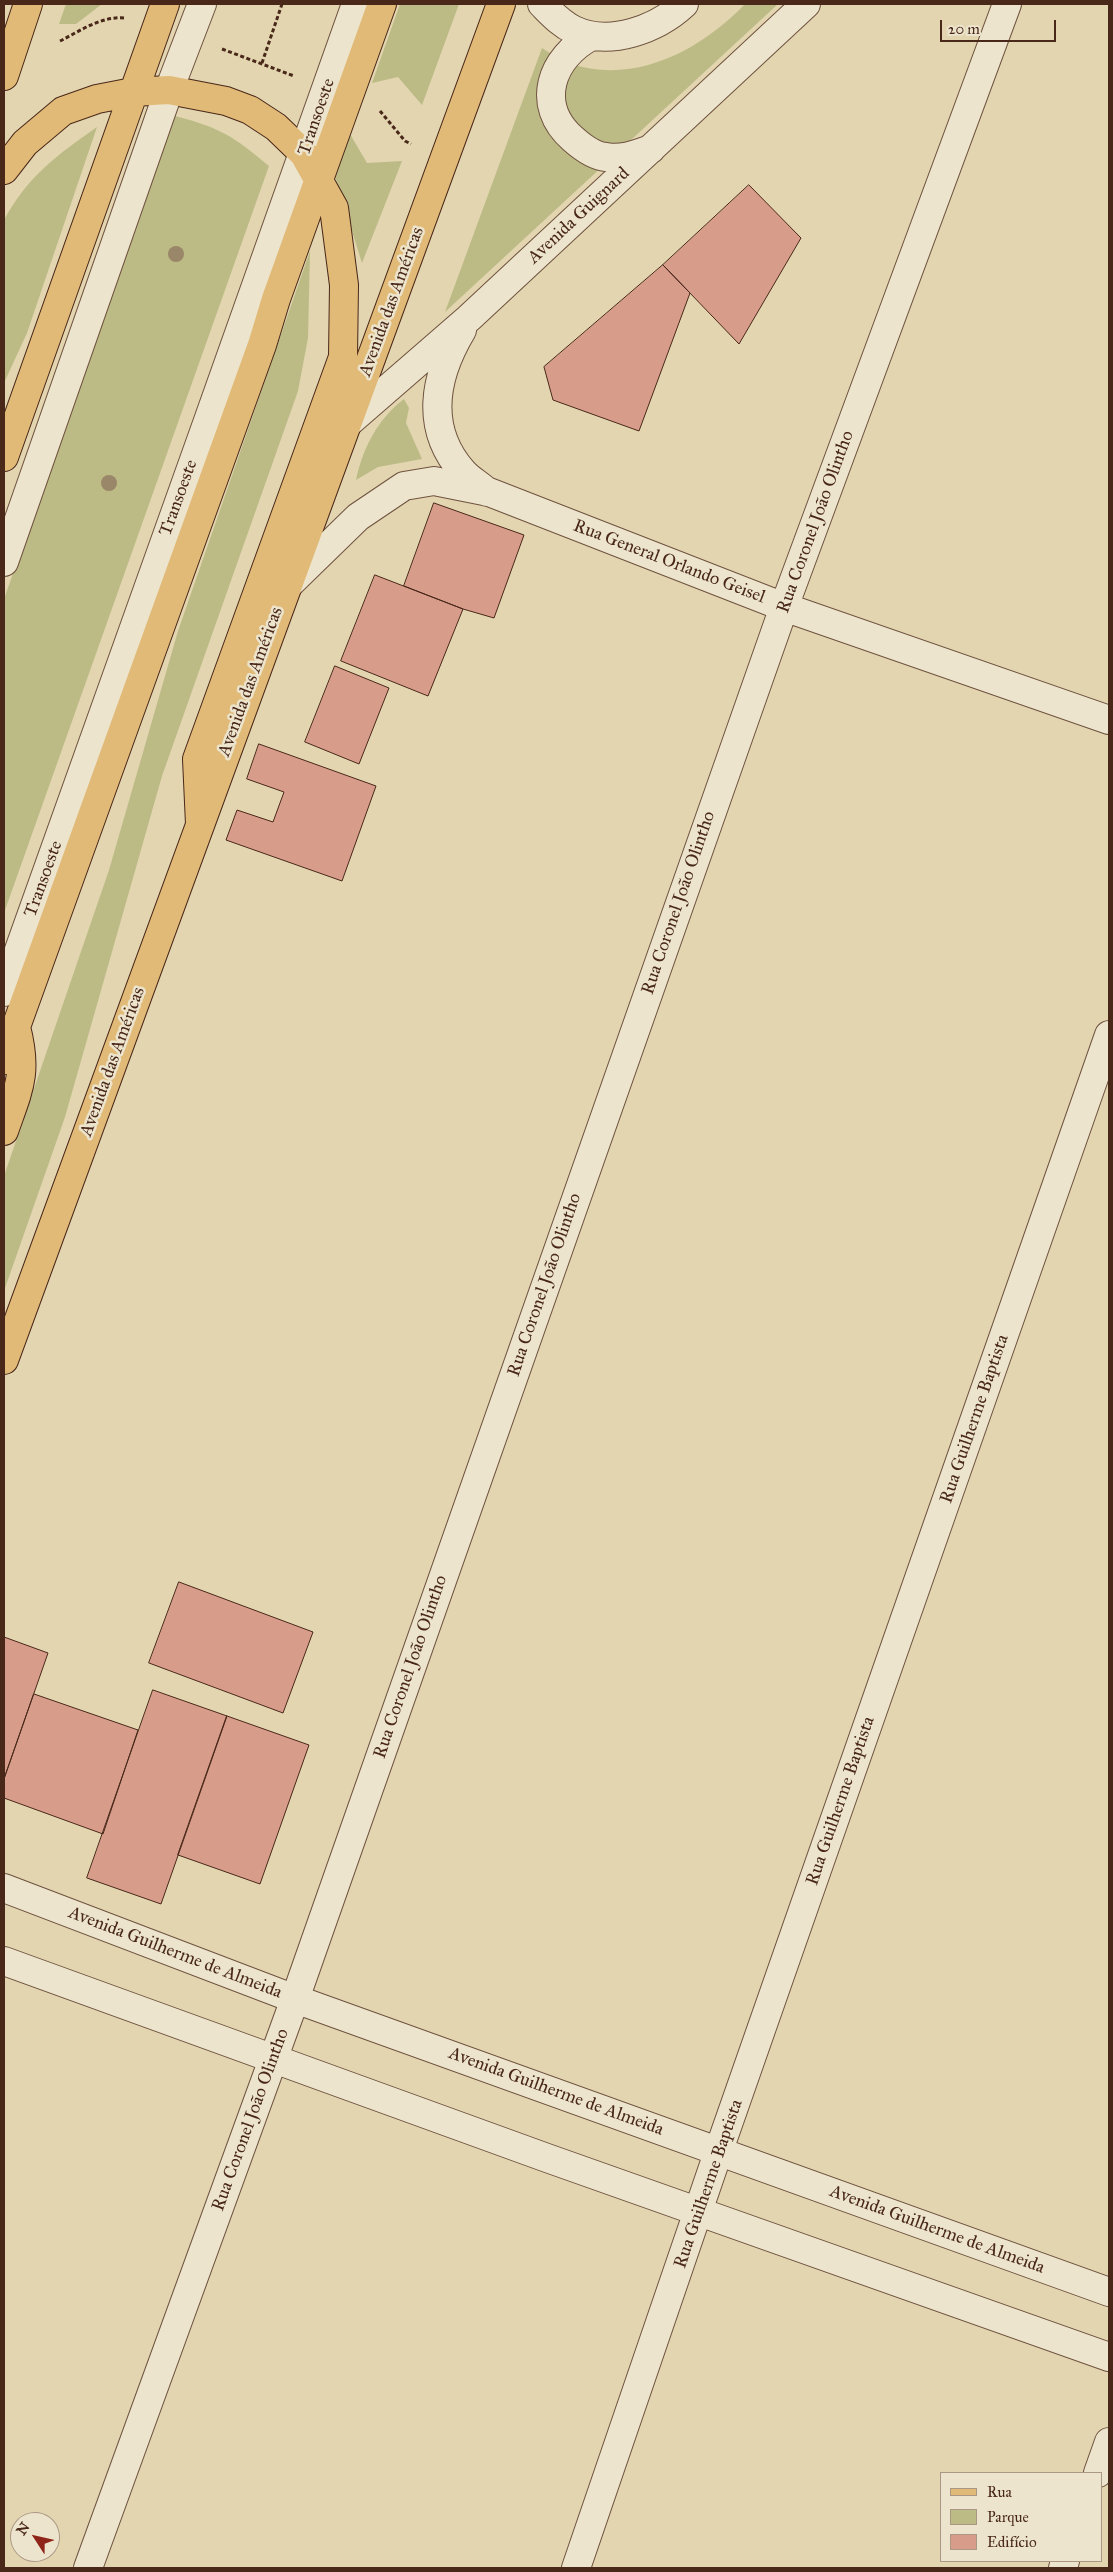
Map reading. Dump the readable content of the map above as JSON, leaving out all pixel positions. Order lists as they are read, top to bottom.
{
  "streets": {
    "main road": ["Avenida das Américas"],
    "street": [
      "Transoeste",
      "Avenida Guignard",
      "Rua Coronel João Olintho",
      "Rua General Orlando Geisel",
      "Rua Guilherme Baptista",
      "Avenida Guilherme de Almeida"
    ]
  },
  "crossings": [
    ["Avenida Guignard", "Avenida das Américas"],
    ["Avenida das Américas", "Rua General Orlando Geisel"],
    ["Rua Coronel João Olintho", "Rua General Orlando Geisel"],
    ["Rua Coronel João Olintho", "Avenida Guilherme de Almeida"],
    ["Rua Guilherme Baptista", "Avenida Guilherme de Almeida"]
  ],
  "legend": ["Rua", "Parque", "Edifício"],
  "scale_bar": "20 m",
  "north": "top left"
}
